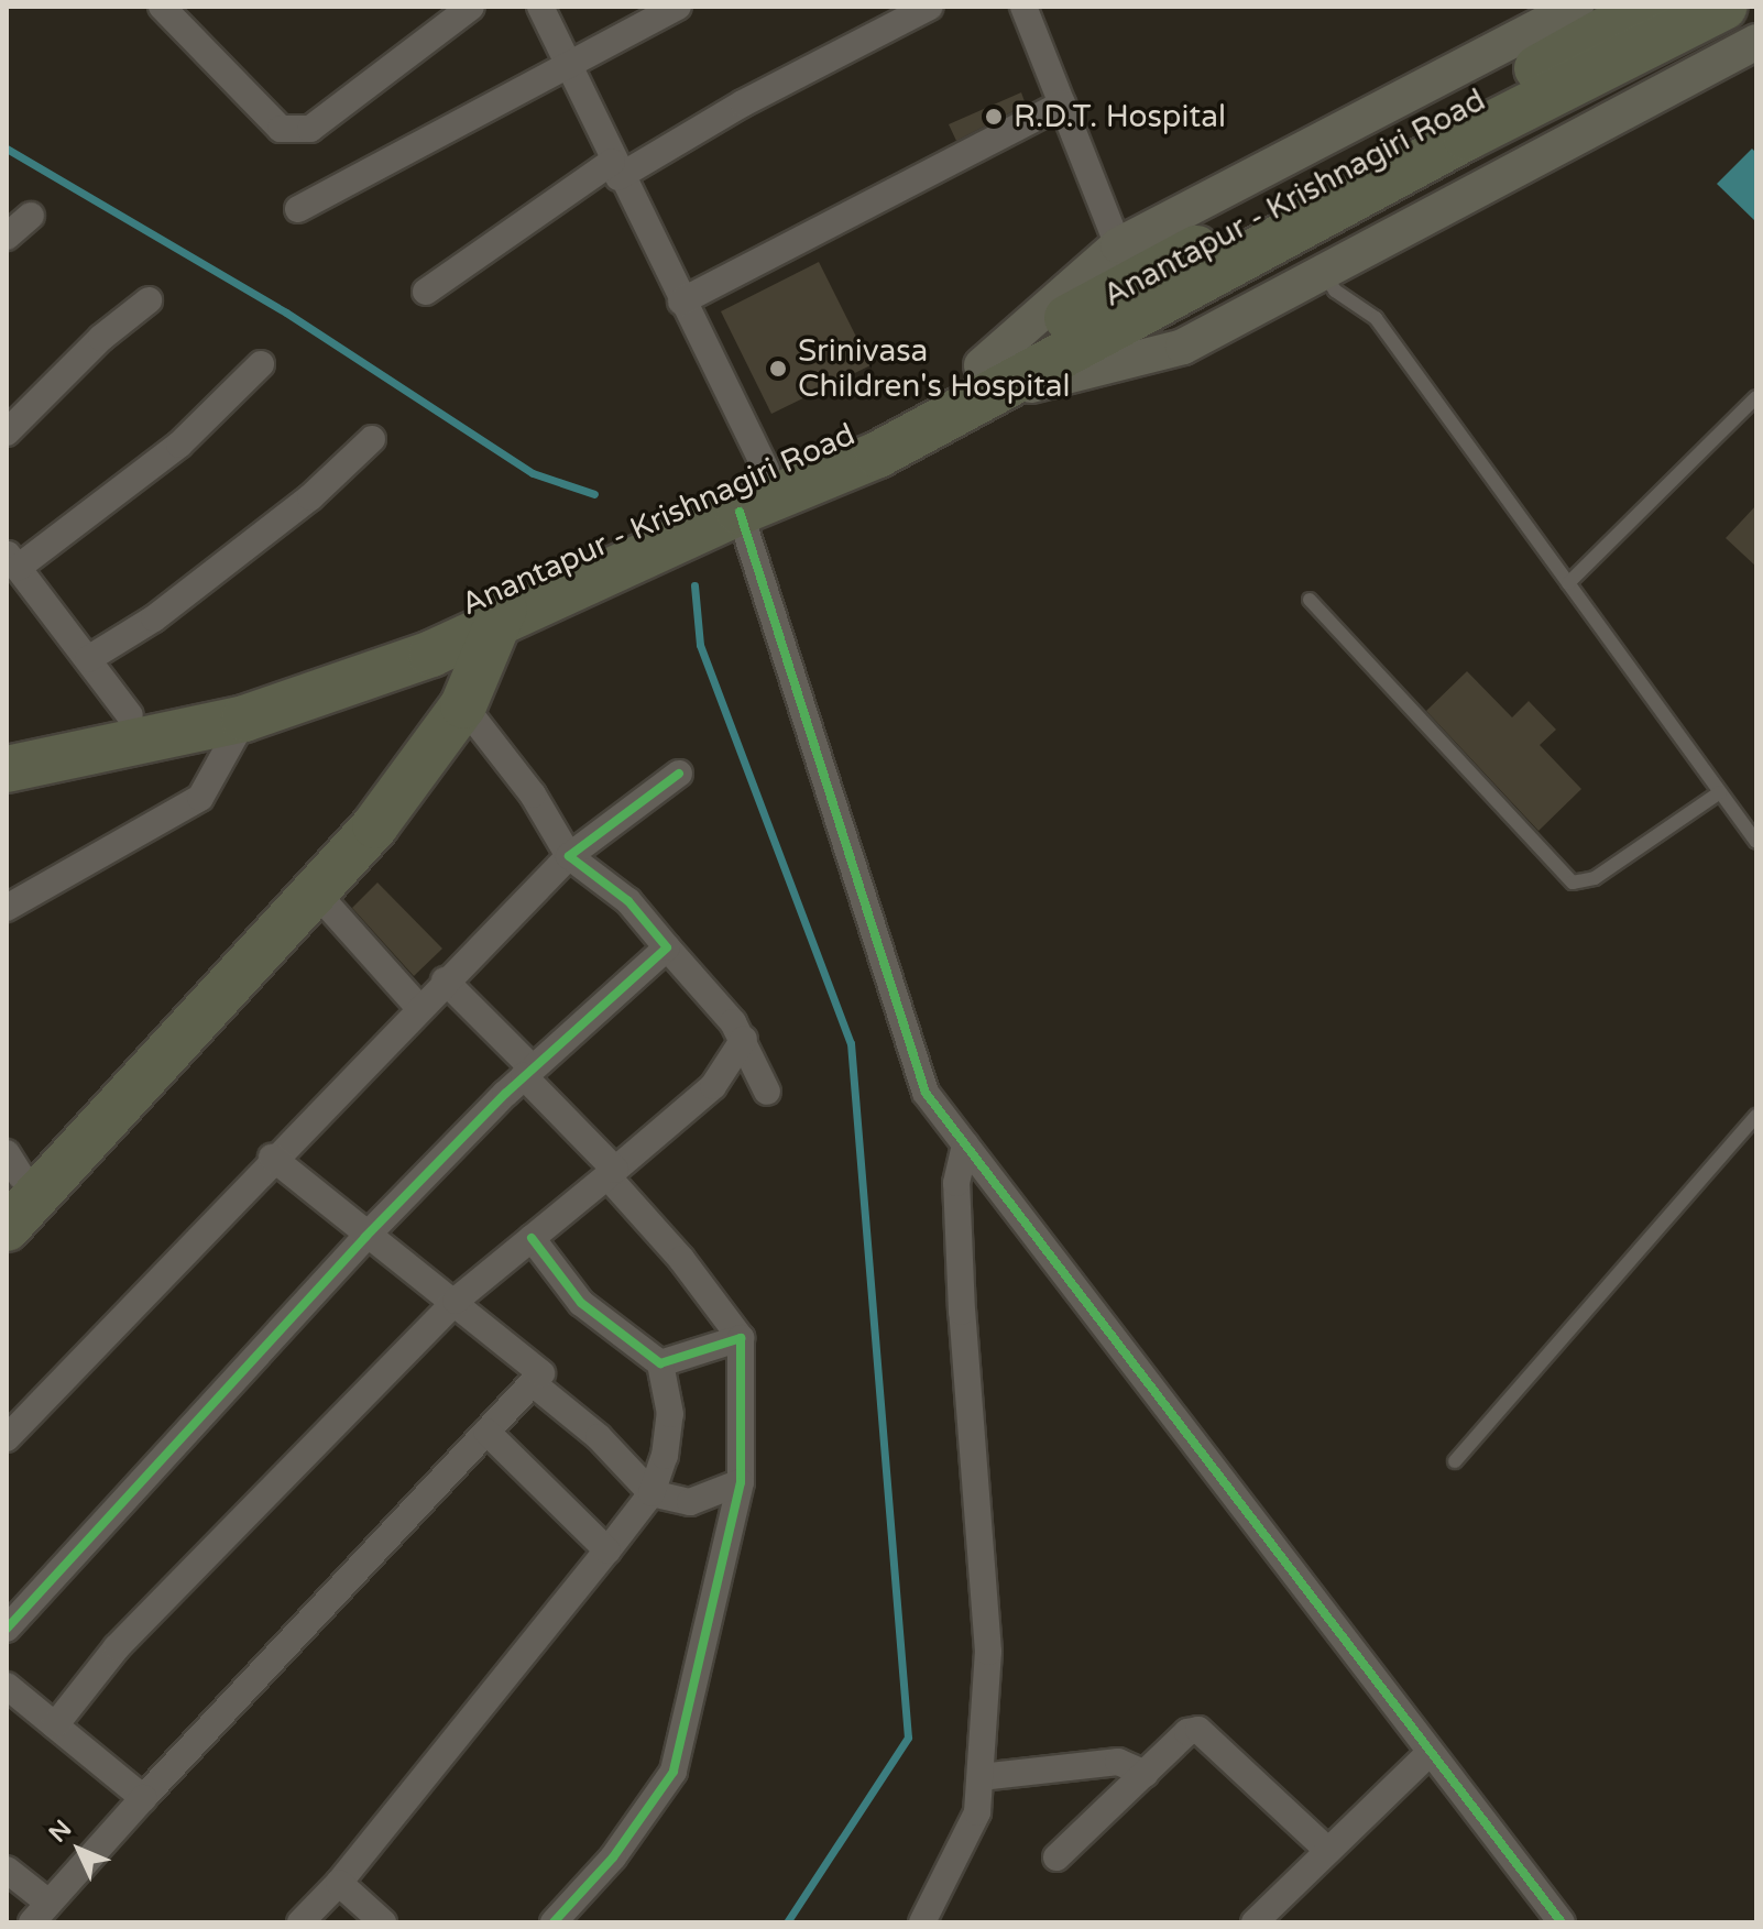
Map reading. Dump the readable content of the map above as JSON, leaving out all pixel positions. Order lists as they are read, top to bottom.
{
  "streets": {
    "highway": ["Anantapur - Krishnagiri Road"]
  },
  "places": ["R.D.T. Hospital", "Srinivasa Children's Hospital"],
  "north": "top left"
}
